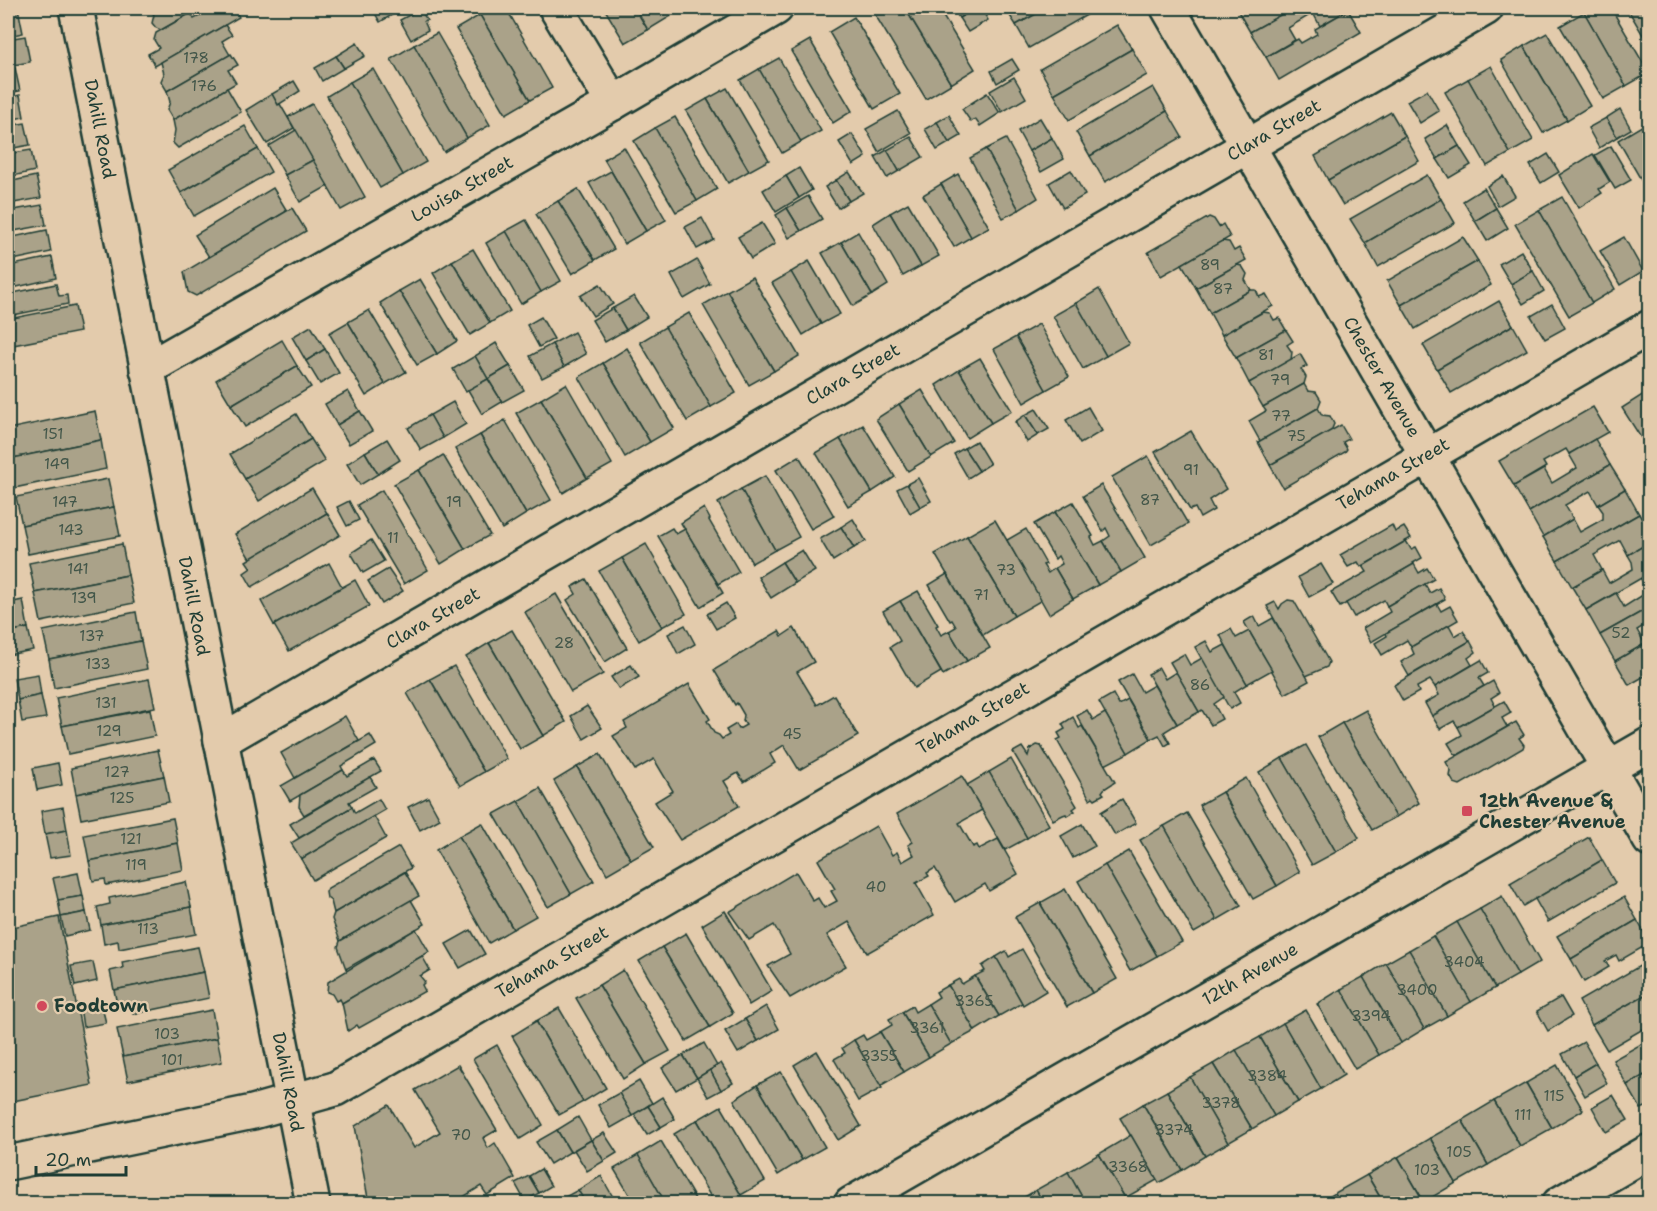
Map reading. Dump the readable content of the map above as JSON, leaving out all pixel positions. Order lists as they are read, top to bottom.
{
  "streets": {
    "street": [
      "Dahill Road",
      "Clara Street",
      "Louisa Street",
      "Chester Avenue",
      "Tehama Street",
      "12th Avenue"
    ]
  },
  "crossings": [
    ["Dahill Road", "Clara Street"],
    ["Dahill Road", "Louisa Street"],
    ["Dahill Road", "Tehama Street"],
    ["Clara Street", "Chester Avenue"],
    ["Chester Avenue", "Tehama Street"],
    ["Chester Avenue", "12th Avenue"]
  ],
  "places": {
    "transit": ["12th Avenue & Chester Avenue"],
    "other": ["Foodtown"]
  },
  "house_numbers": [
    "178",
    "176",
    "89",
    "87",
    "81",
    "79",
    "77",
    "151",
    "75",
    "149",
    "91",
    "87",
    "147",
    "19",
    "143",
    "11",
    "141",
    "73",
    "71",
    "139",
    "52",
    "137",
    "28",
    "133",
    "86",
    "131",
    "129",
    "45",
    "127",
    "125",
    "121",
    "119",
    "40",
    "113",
    "3404",
    "3400",
    "3365",
    "3394",
    "3361",
    "103",
    "3355",
    "101",
    "3384",
    "115",
    "3378",
    "111",
    "3374",
    "70",
    "105",
    "3368",
    "103"
  ],
  "scale_bar": "20 m"
}
